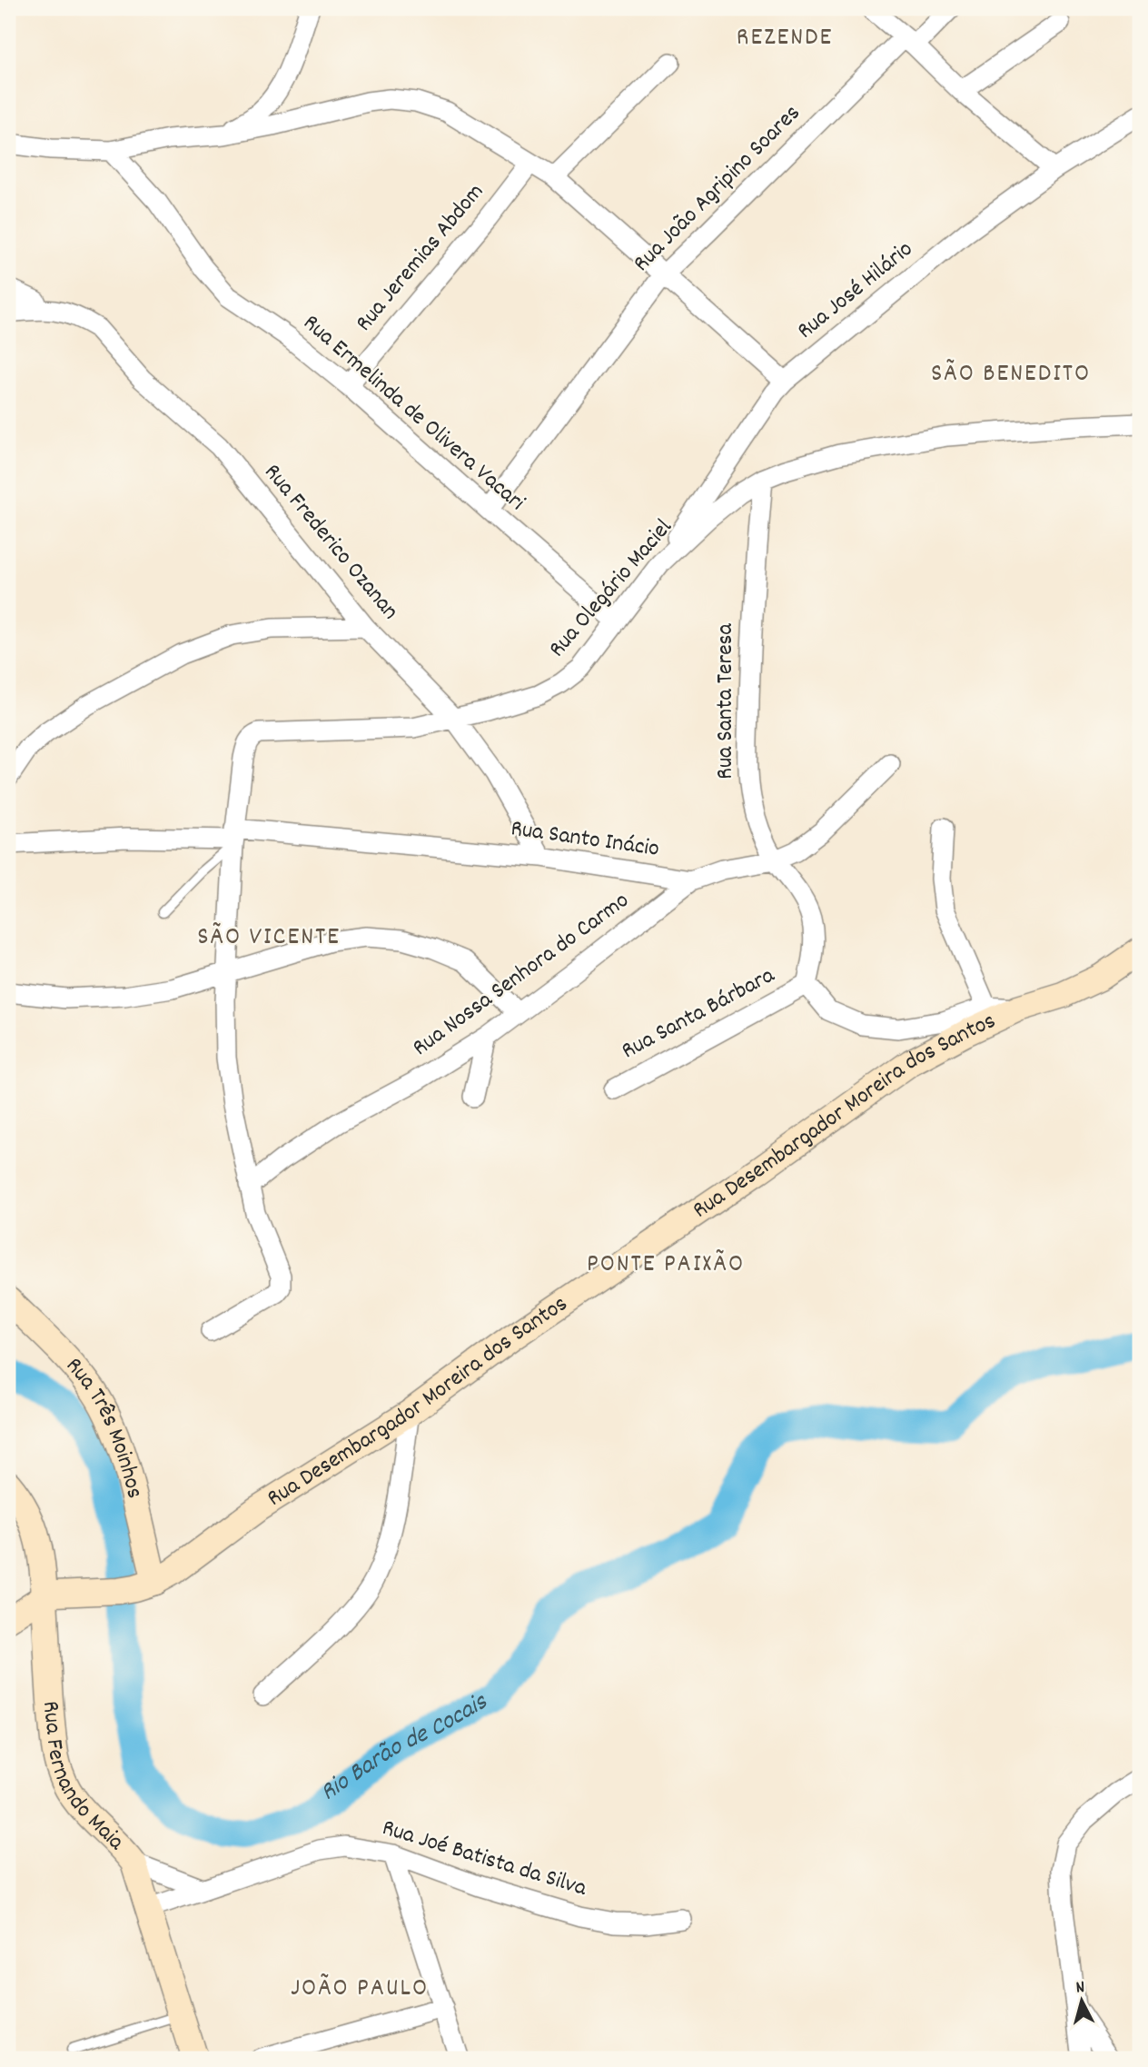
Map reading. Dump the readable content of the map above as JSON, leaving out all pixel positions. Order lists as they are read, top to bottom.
{
  "streets": {
    "street": [
      "Rua João Agripino Soares",
      "Rua Jeremias Abdom",
      "Rua José Hilário",
      "Rua Ermelinda de Olivera Vacari",
      "Rua Frederico Ozanan",
      "Rua Olegário Maciel",
      "Rua Santa Teresa",
      "Rua Santo Inácio",
      "Rua Nossa Senhora do Carmo",
      "Rua Santa Bárbara",
      "Rua Desembargador Moreira dos Santos",
      "Rua Três Moinhos",
      "Rua Fernando Maia",
      "Rua Joé Batista da Silva"
    ]
  },
  "crossings": [
    ["Rua João Agripino Soares", "Rua Ermelinda de Olivera Vacari"],
    ["Rua Jeremias Abdom", "Rua Ermelinda de Olivera Vacari"],
    ["Rua José Hilário", "Rua Olegário Maciel"],
    ["Rua Ermelinda de Olivera Vacari", "Rua Olegário Maciel"],
    ["Rua Frederico Ozanan", "Rua Olegário Maciel"],
    ["Rua Frederico Ozanan", "Rua Santo Inácio"],
    ["Rua Olegário Maciel", "Rua Santa Teresa"],
    ["Rua Olegário Maciel", "Rua Santo Inácio"],
    ["Rua Santa Teresa", "Rua Santo Inácio"],
    ["Rua Santa Teresa", "Rua Santa Bárbara"],
    ["Rua Santo Inácio", "Rua Nossa Senhora do Carmo"],
    ["Rua Desembargador Moreira dos Santos", "Rua Três Moinhos"],
    ["Rua Desembargador Moreira dos Santos", "Rua Fernando Maia"],
    ["Rua Fernando Maia", "Rua Joé Batista da Silva"]
  ],
  "districts": [
    "REZENDE",
    "SÃO BENEDITO",
    "SÃO VICENTE",
    "PONTE PAIXÃO",
    "JOÃO PAULO"
  ],
  "water": ["Rio Barão de Cocais"],
  "north": "top"
}
